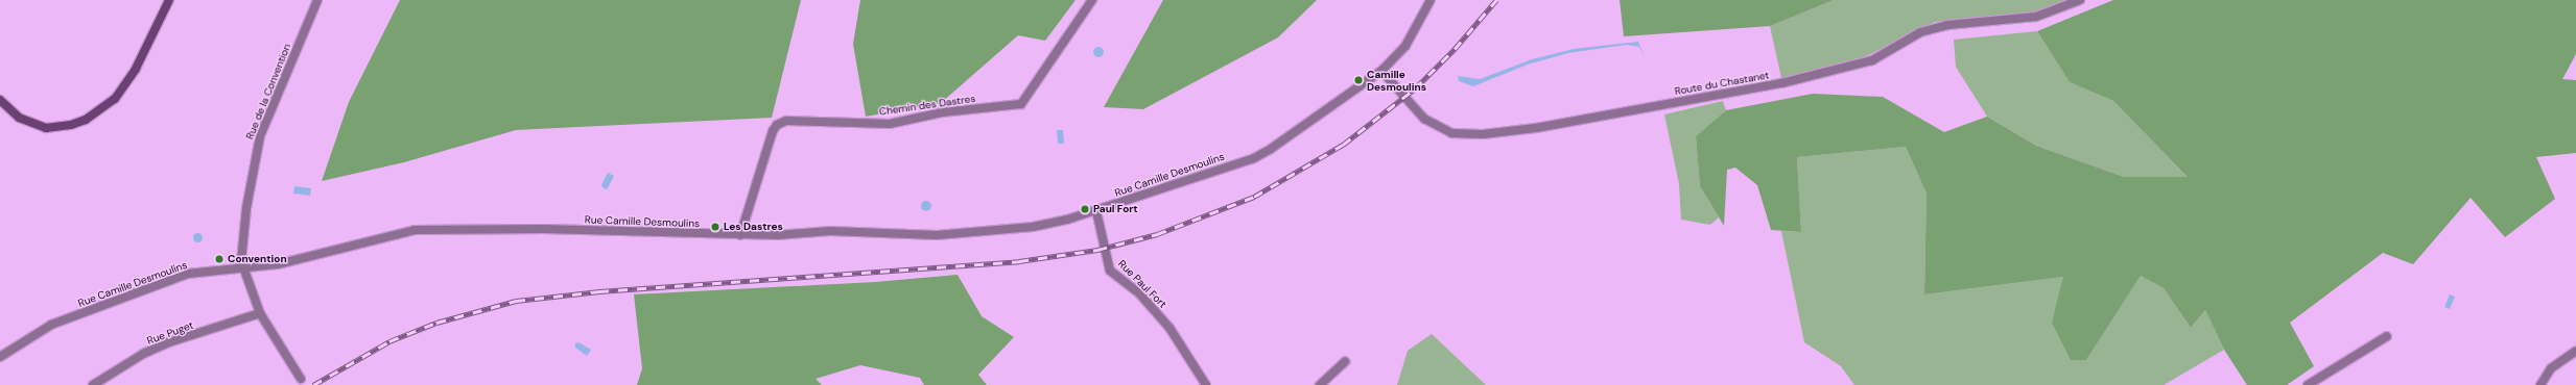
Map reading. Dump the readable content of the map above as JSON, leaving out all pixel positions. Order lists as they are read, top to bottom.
{
  "streets": {
    "street": [
      "Route du Chastanet",
      "Rue de la Convention",
      "Chemin des Dastres",
      "Rue Camille Desmoulins",
      "Rue Paul Fort",
      "Rue Puget"
    ]
  },
  "crossings": [
    ["Route du Chastanet", "Rue Camille Desmoulins"],
    ["Rue de la Convention", "Rue Camille Desmoulins"],
    ["Rue de la Convention", "Rue Puget"],
    ["Chemin des Dastres", "Rue Camille Desmoulins"],
    ["Rue Camille Desmoulins", "Rue Paul Fort"]
  ],
  "places": [
    "Camille Desmoulins",
    "Paul Fort",
    "Les Dastres",
    "Convention"
  ]
}
